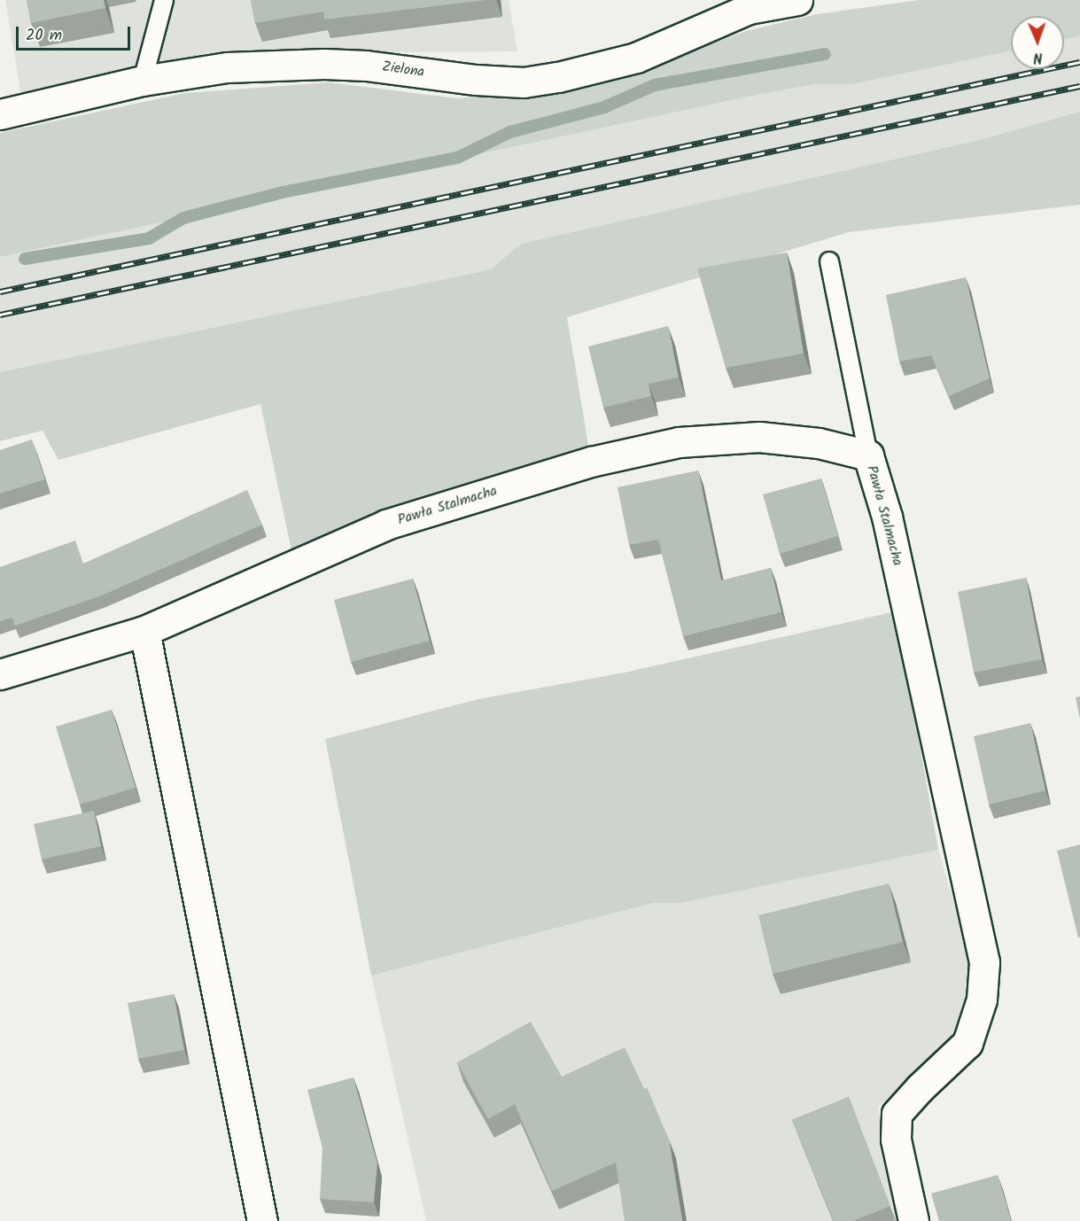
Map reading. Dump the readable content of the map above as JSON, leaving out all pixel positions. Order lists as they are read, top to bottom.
{
  "streets": {
    "street": ["Zielona", "Pawła Stalmacha"]
  },
  "scale_bar": "20 m",
  "north": "bottom"
}
